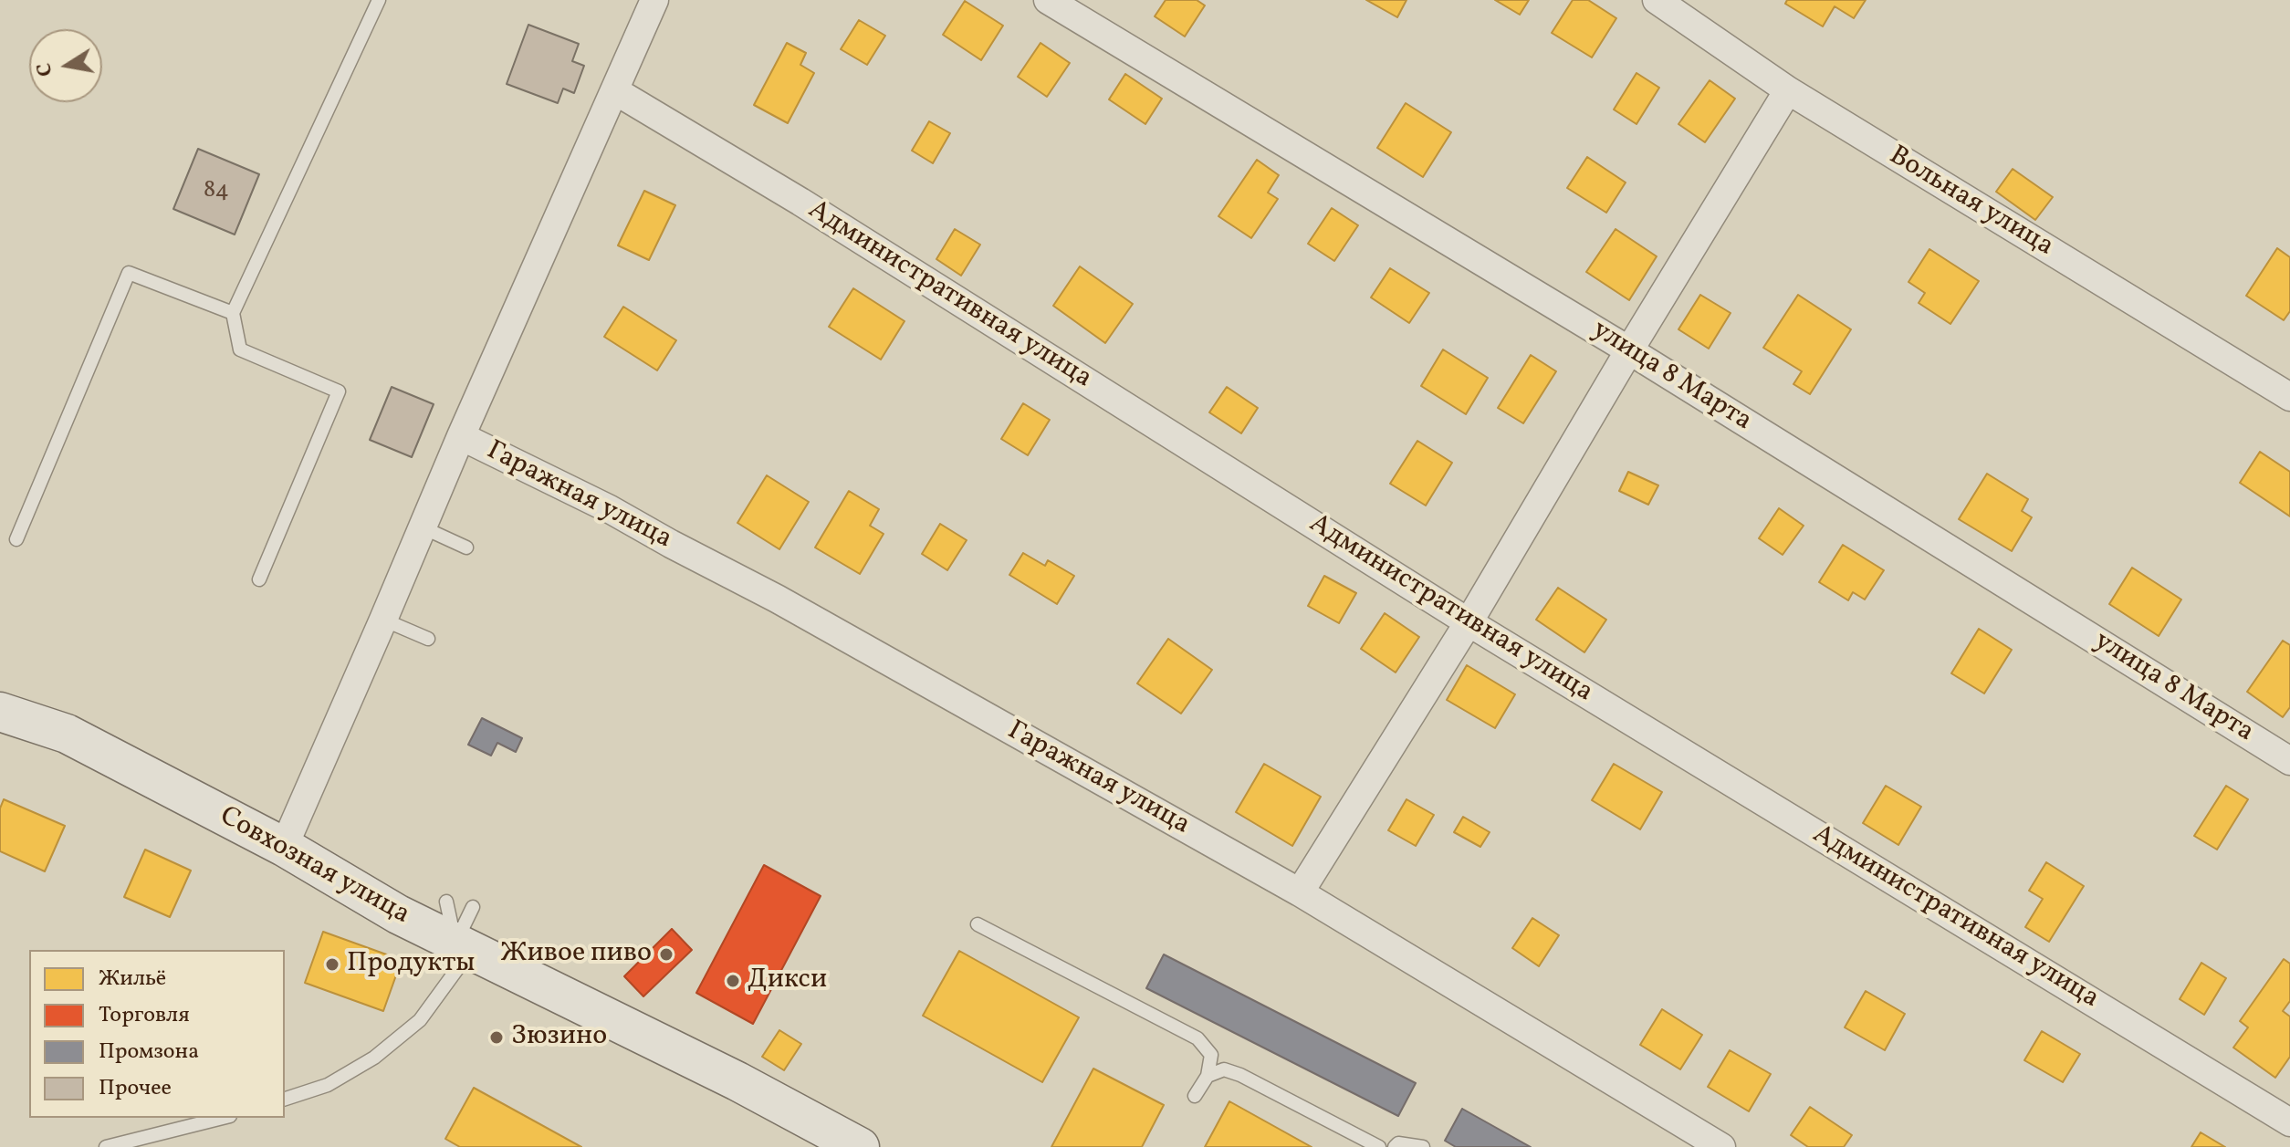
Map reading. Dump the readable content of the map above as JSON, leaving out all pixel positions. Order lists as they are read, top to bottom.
{
  "streets": {
    "street": [
      "Вольная улица",
      "Административная улица",
      "улица 8 Марта",
      "Гаражная улица",
      "Совхозная улица"
    ]
  },
  "places": [
    "Живое пиво",
    "Продукты",
    "Дикси",
    "Зюзино"
  ],
  "house_numbers": ["84"],
  "legend": [
    "Жильё",
    "Торговля",
    "Промзона",
    "Прочее"
  ],
  "north": "left"
}
